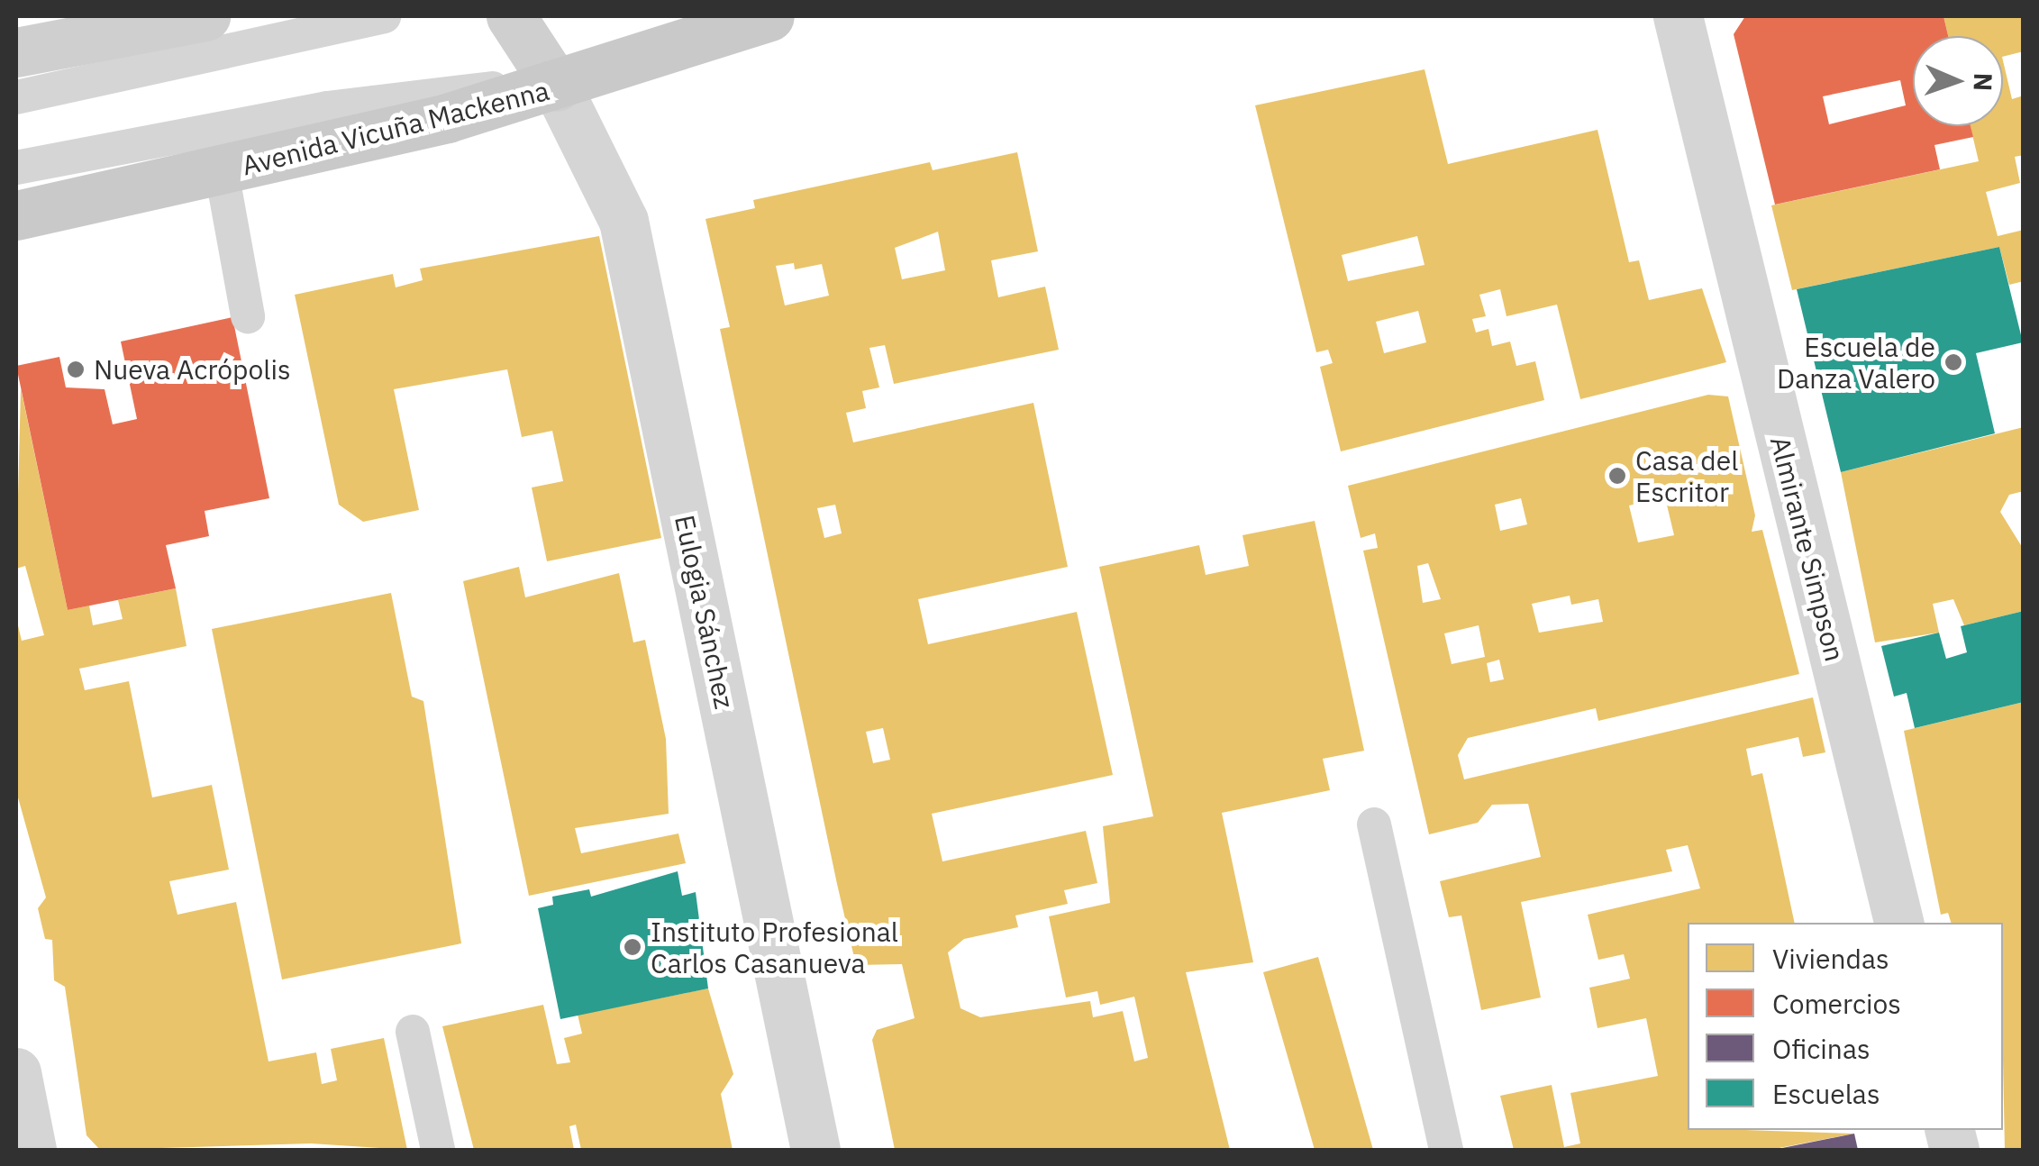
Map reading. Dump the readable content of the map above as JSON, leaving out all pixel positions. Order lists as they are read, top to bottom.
{
  "streets": {
    "main road": ["Avenida Vicuña Mackenna"],
    "street": ["Almirante Simpson", "Eulogia Sánchez"]
  },
  "crossings": [
    ["Avenida Vicuña Mackenna", "Eulogia Sánchez"]
  ],
  "places": [
    "Escuela de Danza Valero",
    "Nueva Acrópolis",
    "Casa del Escritor",
    "Instituto Profesional Carlos Casanueva"
  ],
  "legend": [
    "Viviendas",
    "Comercios",
    "Oficinas",
    "Escuelas"
  ],
  "north": "right"
}
